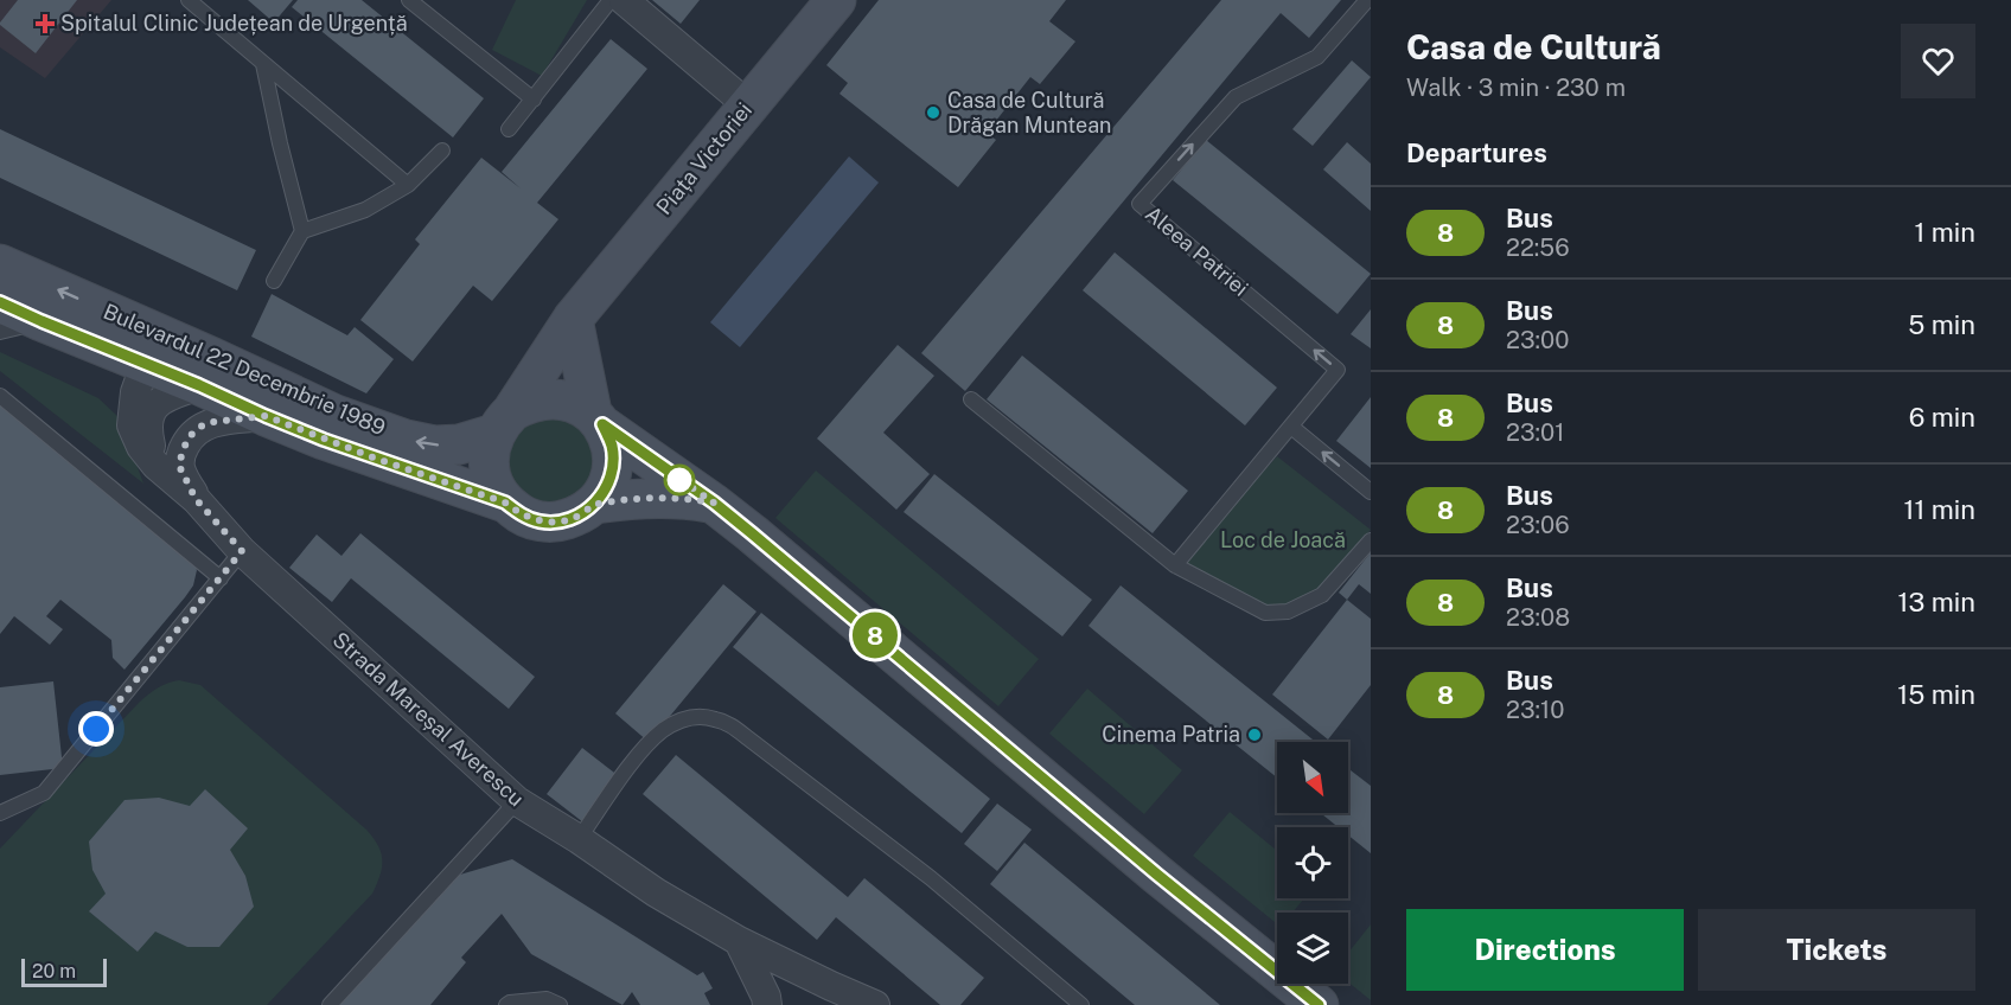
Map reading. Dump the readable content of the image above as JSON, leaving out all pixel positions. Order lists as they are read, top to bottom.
{
  "streets": {
    "street": ["Piața Victoriei", "Bulevardul 22 Decembrie 1989", "Strada Mareșal Averescu"],
    "lane": ["Aleea Patriei"]
  },
  "crossings": [
    ["Piața Victoriei", "Bulevardul 22 Decembrie 1989"],
    ["Bulevardul 22 Decembrie 1989", "Strada Mareșal Averescu"]
  ],
  "parks": ["Loc de Joacă"],
  "places": {
    "health": ["Spitalul Clinic Județean de Urgență"],
    "other": ["Casa de Cultură Drăgan Muntean", "Cinema Patria"]
  },
  "lines": ["bus line 8"],
  "scale_bar": "20 m",
  "north": "bottom right",
  "page": {
    "on_map": "8",
    "heading": [
      ["Casa de Cultură", "Walk · 3 min · 230 m"],
      "Departures"
    ],
    "list": [
      {
        "mark": "8",
        "name": "Bus",
        "note": "22:56",
        "value": "1 min"
      },
      {
        "mark": "8",
        "name": "Bus",
        "note": "23:00",
        "value": "5 min"
      },
      {
        "mark": "8",
        "name": "Bus",
        "note": "23:01",
        "value": "6 min"
      },
      {
        "mark": "8",
        "name": "Bus",
        "note": "23:06",
        "value": "11 min"
      },
      {
        "mark": "8",
        "name": "Bus",
        "note": "23:08",
        "value": "13 min"
      },
      {
        "mark": "8",
        "name": "Bus",
        "note": "23:10",
        "value": "15 min"
      }
    ],
    "buttons": ["Directions", "Tickets"],
    "scale": "20 m"
  }
}
